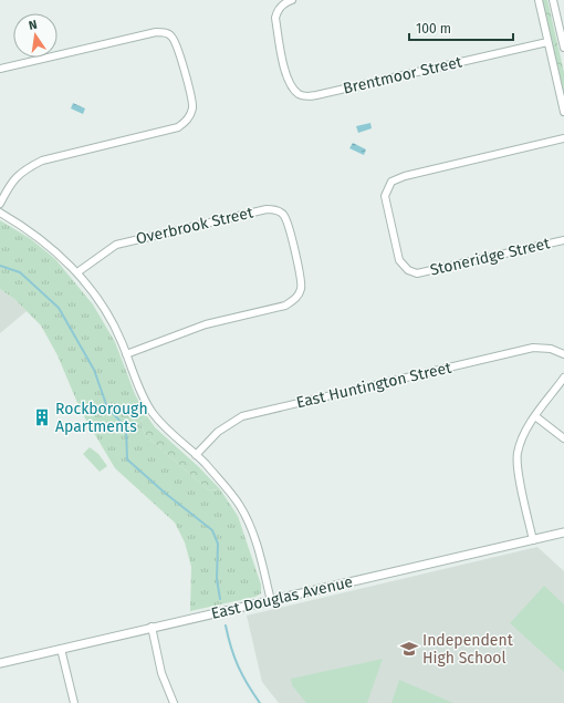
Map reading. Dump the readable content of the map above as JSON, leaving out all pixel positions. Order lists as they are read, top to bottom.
{
  "streets": {
    "street": [
      "Brentmoor Street",
      "Overbrook Street",
      "Stoneridge Street",
      "East Huntington Street",
      "East Douglas Avenue"
    ]
  },
  "places": {
    "building": ["Rockborough Apartments"],
    "school or university": ["Independent High School"]
  },
  "scale_bar": "100 m",
  "north": "top"
}
